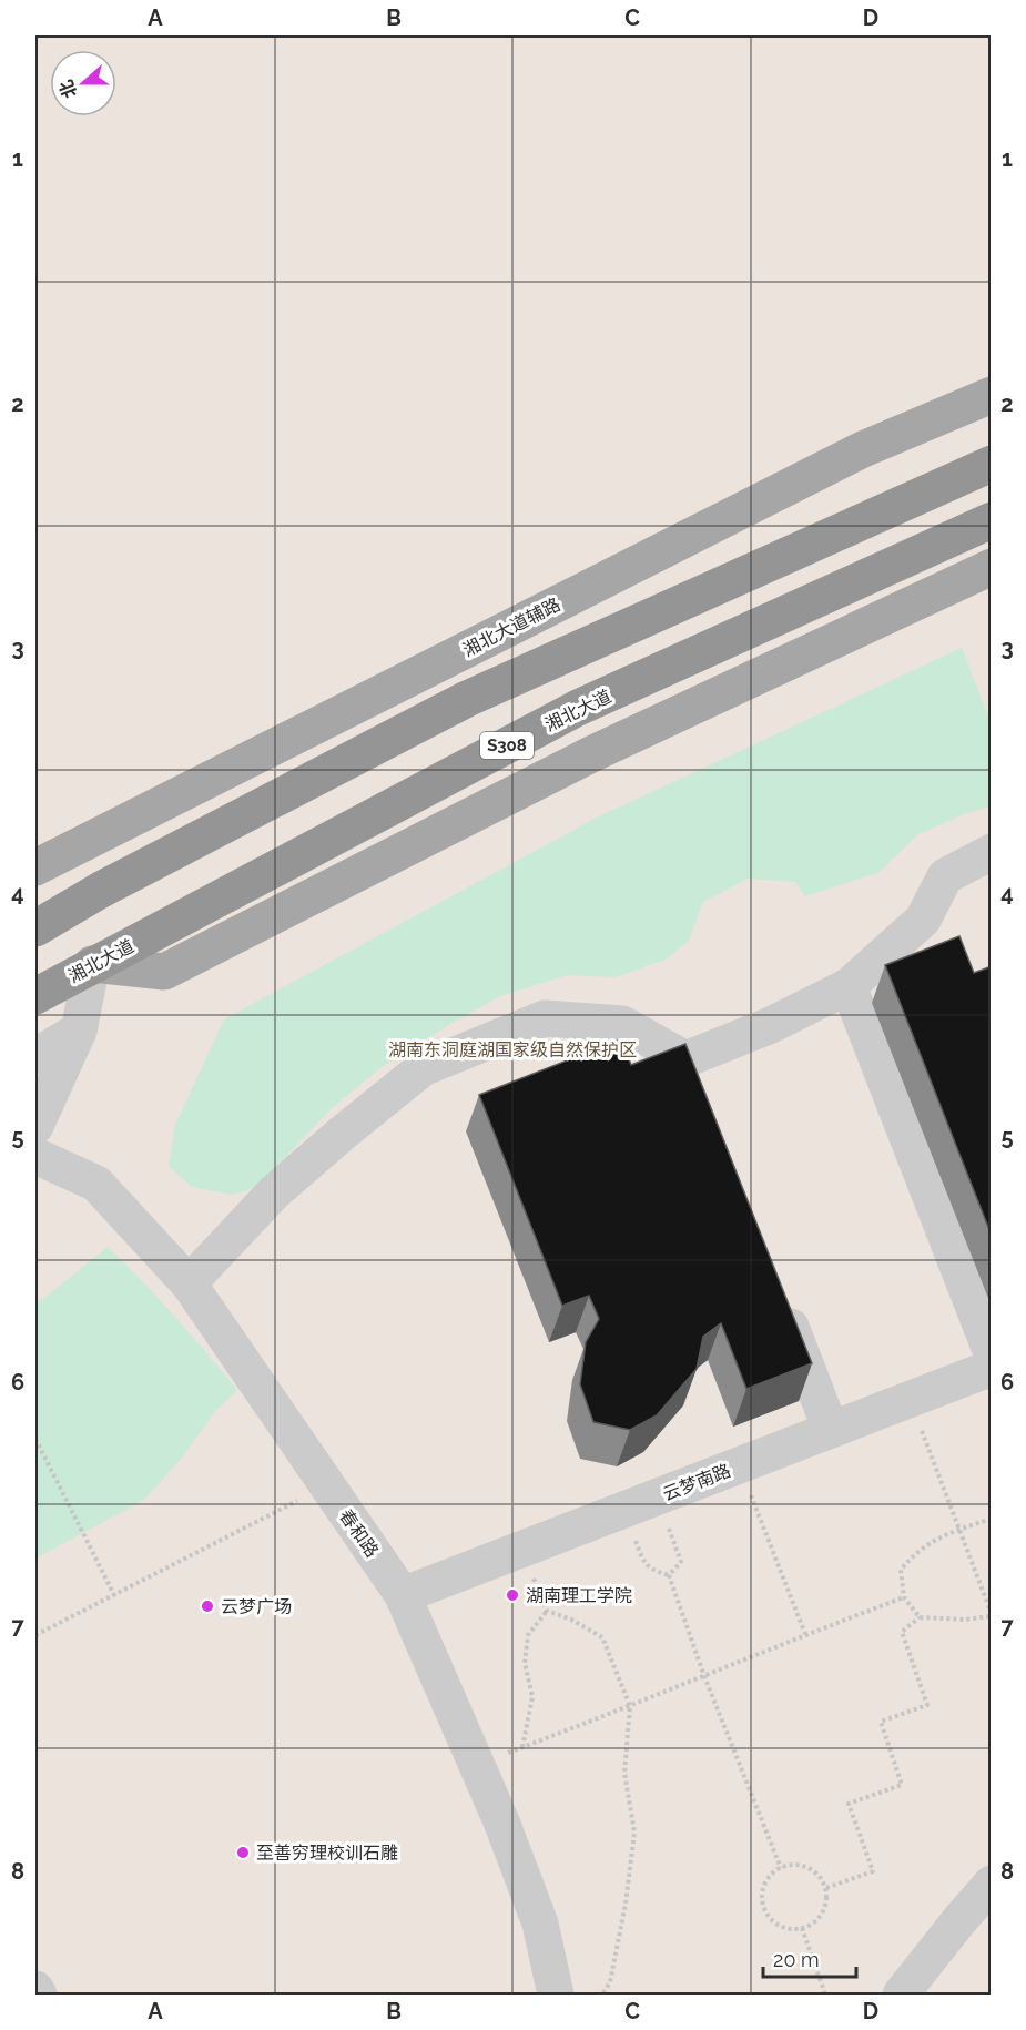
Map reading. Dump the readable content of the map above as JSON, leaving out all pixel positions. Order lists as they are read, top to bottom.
{
  "streets": {
    "highway": ["湘北大道", "S308"],
    "main road": ["湘北大道辅路"],
    "lane": ["云梦南路", "春和路"]
  },
  "crossings": [
    ["云梦南路", "春和路"]
  ],
  "parks": ["湖南东洞庭湖国家级自然保护区"],
  "places": ["湖南理工学院", "云梦广场", "至善穷理校训石雕"],
  "scale_bar": "20 m",
  "north": "left",
  "grid": {
    "columns": [
      "A",
      "B",
      "C",
      "D"
    ],
    "rows": [
      "1",
      "2",
      "3",
      "4",
      "5",
      "6",
      "7",
      "8"
    ]
  }
}
